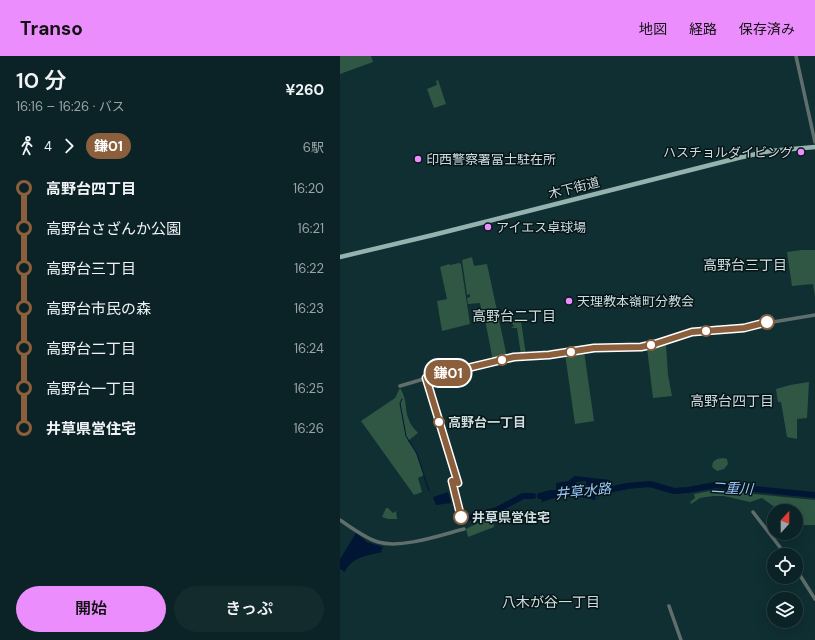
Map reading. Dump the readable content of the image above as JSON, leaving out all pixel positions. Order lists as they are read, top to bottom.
{
  "streets": {
    "main road": ["木下街道"]
  },
  "districts": [
    "高野台三丁目",
    "高野台二丁目",
    "高野台四丁目",
    "八木が谷一丁目"
  ],
  "water": ["二重川", "井草水路"],
  "places": [
    "ハスチョルダイビング",
    "印西警察署冨士駐在所",
    "アイエス卓球場",
    "天理教本嶺町分教会",
    "高野台一丁目",
    "井草県営住宅"
  ],
  "lines": ["bus line 鎌01"],
  "north": "top",
  "page": {
    "header": "Transo",
    "nav": ["地図", "経路", "保存済み"],
    "heading": ["10 分", "16:16 – 16:26 · バス", "¥260"],
    "on_map": "鎌01",
    "legs": ["4", "鎌01", "6駅"],
    "list": [
      {
        "name": "高野台四丁目",
        "value": "16:20"
      },
      {
        "name": "高野台さざんか公園",
        "value": "16:21"
      },
      {
        "name": "高野台三丁目",
        "value": "16:22"
      },
      {
        "name": "高野台市民の森",
        "value": "16:23"
      },
      {
        "name": "高野台二丁目",
        "value": "16:24"
      },
      {
        "name": "高野台一丁目",
        "value": "16:25"
      },
      {
        "name": "井草県営住宅",
        "value": "16:26"
      }
    ],
    "buttons": ["開始", "きっぷ"]
  }
}
